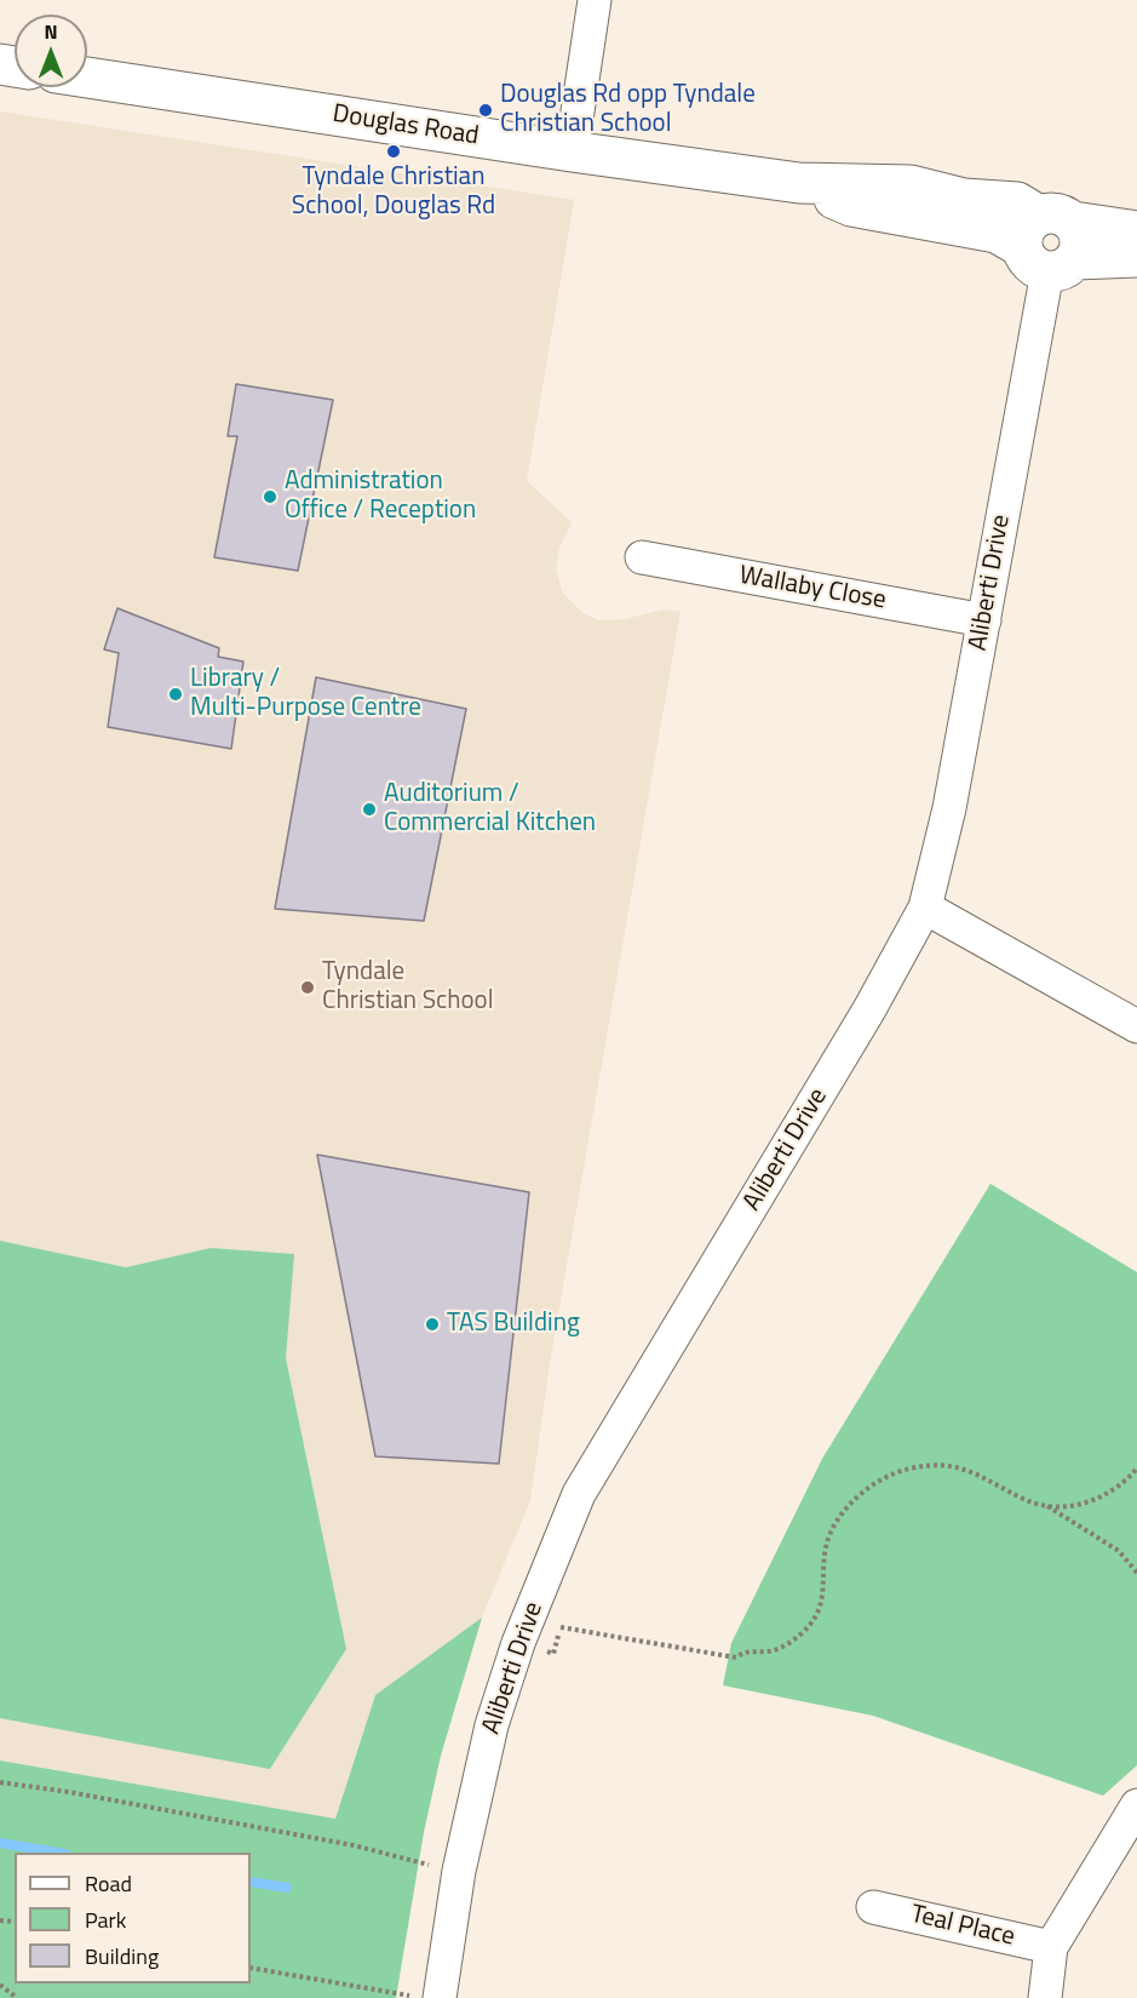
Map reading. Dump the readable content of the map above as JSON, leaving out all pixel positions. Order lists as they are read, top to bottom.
{
  "streets": {
    "street": [
      "Douglas Road",
      "Aliberti Drive",
      "Wallaby Close",
      "Teal Place"
    ]
  },
  "crossings": [
    ["Douglas Road", "Aliberti Drive"],
    ["Aliberti Drive", "Wallaby Close"]
  ],
  "places": [
    "Douglas Rd opp Tyndale Christian School",
    "Tyndale Christian School, Douglas Rd",
    "Administration Office / Reception",
    "Library / Multi-Purpose Centre",
    "Auditorium / Commercial Kitchen",
    "Tyndale Christian School",
    "TAS Building"
  ],
  "legend": ["Road", "Park", "Building"],
  "north": "top"
}
